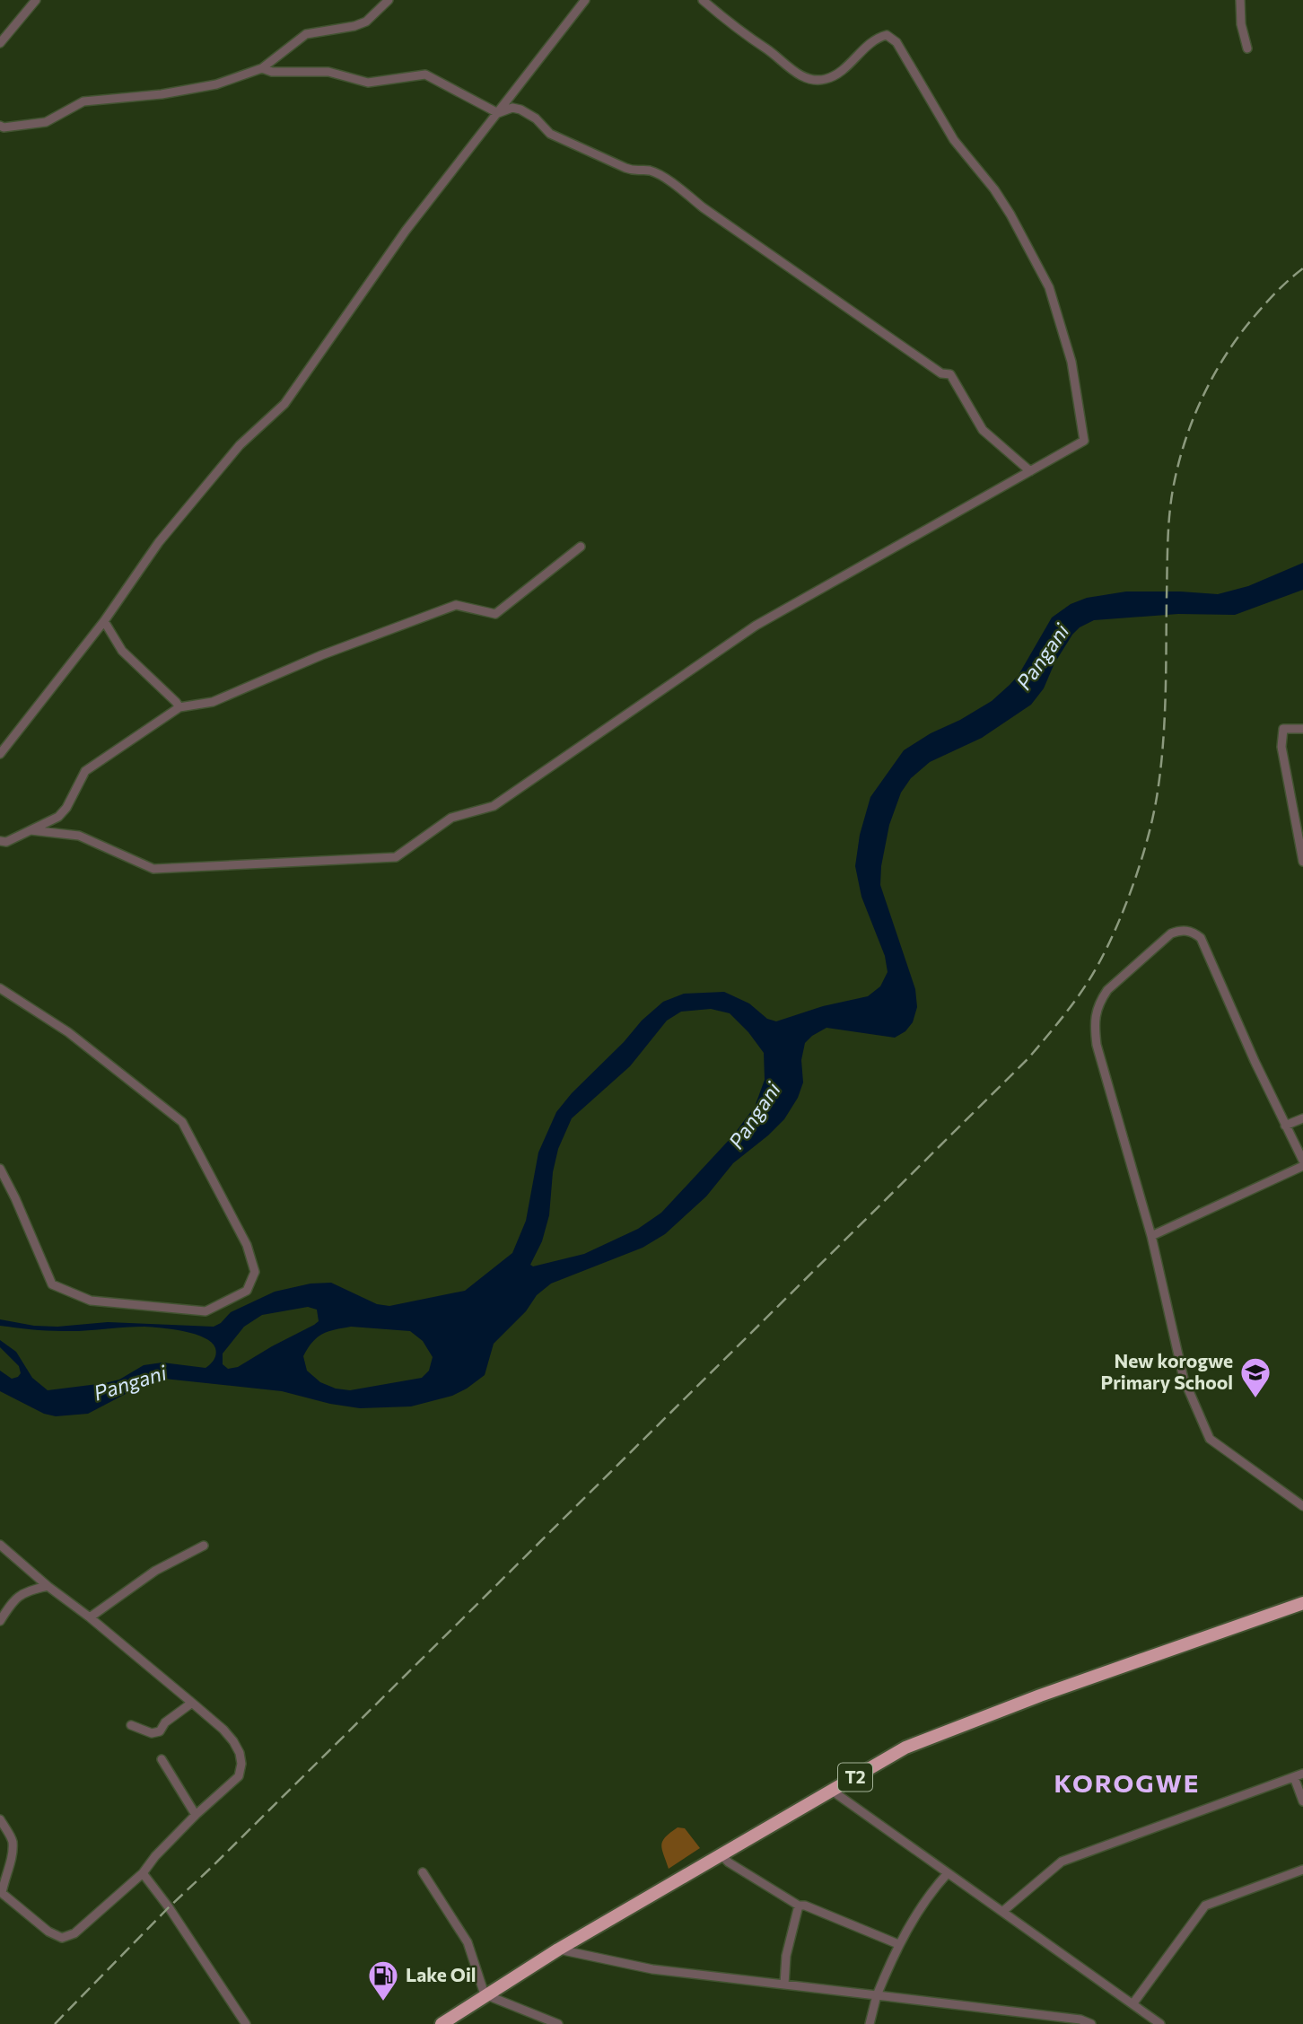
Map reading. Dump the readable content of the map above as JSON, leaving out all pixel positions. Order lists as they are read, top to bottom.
{
  "streets": {
    "highway": ["T2"]
  },
  "districts": ["KOROGWE"],
  "water": ["Pangani"],
  "places": {
    "school or university": ["New korogwe Primary School"],
    "fuel station": ["Lake Oil"]
  }
}
